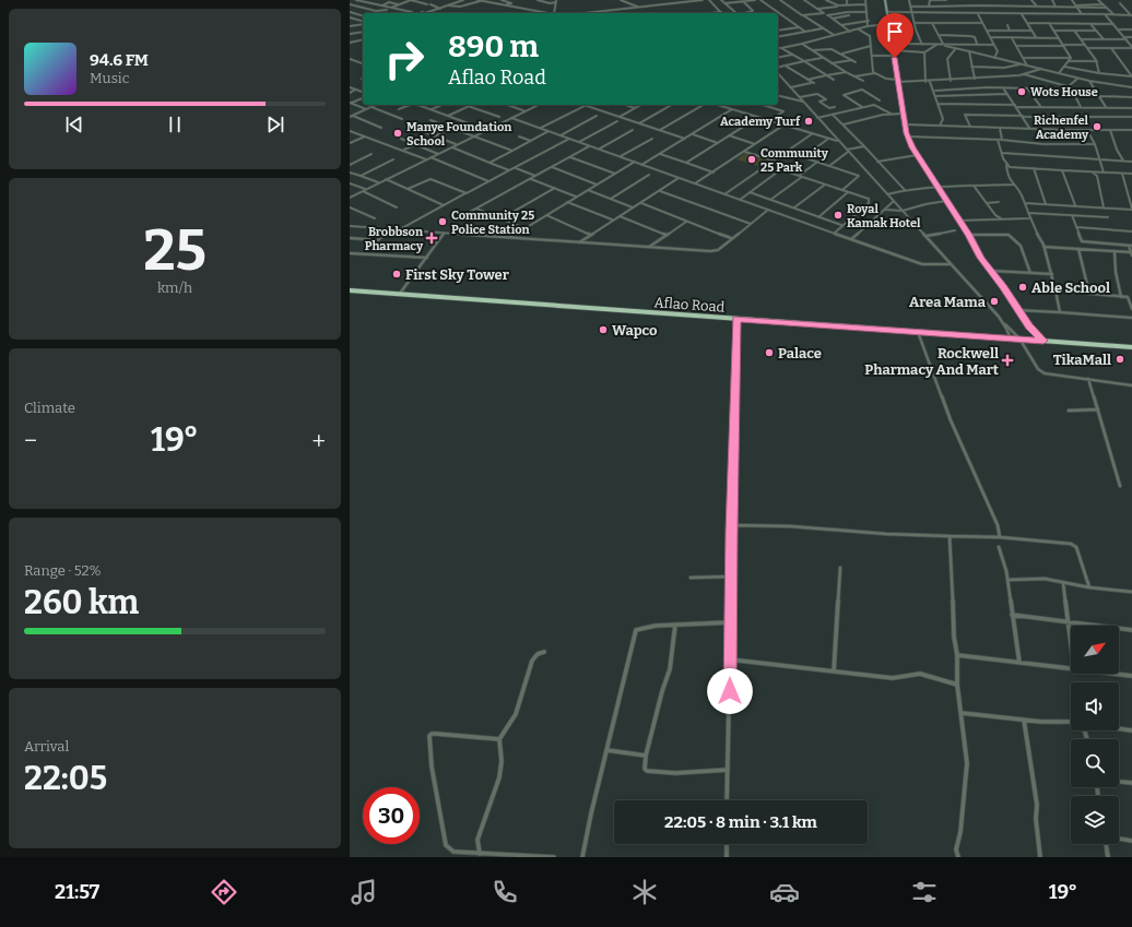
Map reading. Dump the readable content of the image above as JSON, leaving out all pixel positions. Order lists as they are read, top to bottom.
{
  "streets": {
    "highway": ["Aflao Road"]
  },
  "places": {
    "other": [
      "Wots House",
      "Academy Turf",
      "Richenfel Academy",
      "Manye Foundation School",
      "Community 25 Park",
      "Royal Kamak Hotel",
      "Community 25 Police Station",
      "First Sky Tower",
      "Able School",
      "Area Mama",
      "Wapco",
      "Palace",
      "TikaMall"
    ],
    "health": ["Brobbson Pharmacy", "Rockwell Pharmacy And Mart"]
  },
  "north": "top right",
  "page": {
    "turn": ["890 m", "Aflao Road"],
    "song": ["94.6 FM", "Music"],
    "tile": [
      ["25", "km/h"],
      "Climate",
      ["Range · 52%", "260 km"],
      ["Arrival", "22:05"]
    ],
    "heat": ["−", "19°", "+"],
    "limit": "30",
    "trip": "22:05 · 8 min · 3.1 km",
    "tabs": ["21:57", "19°"]
  }
}
